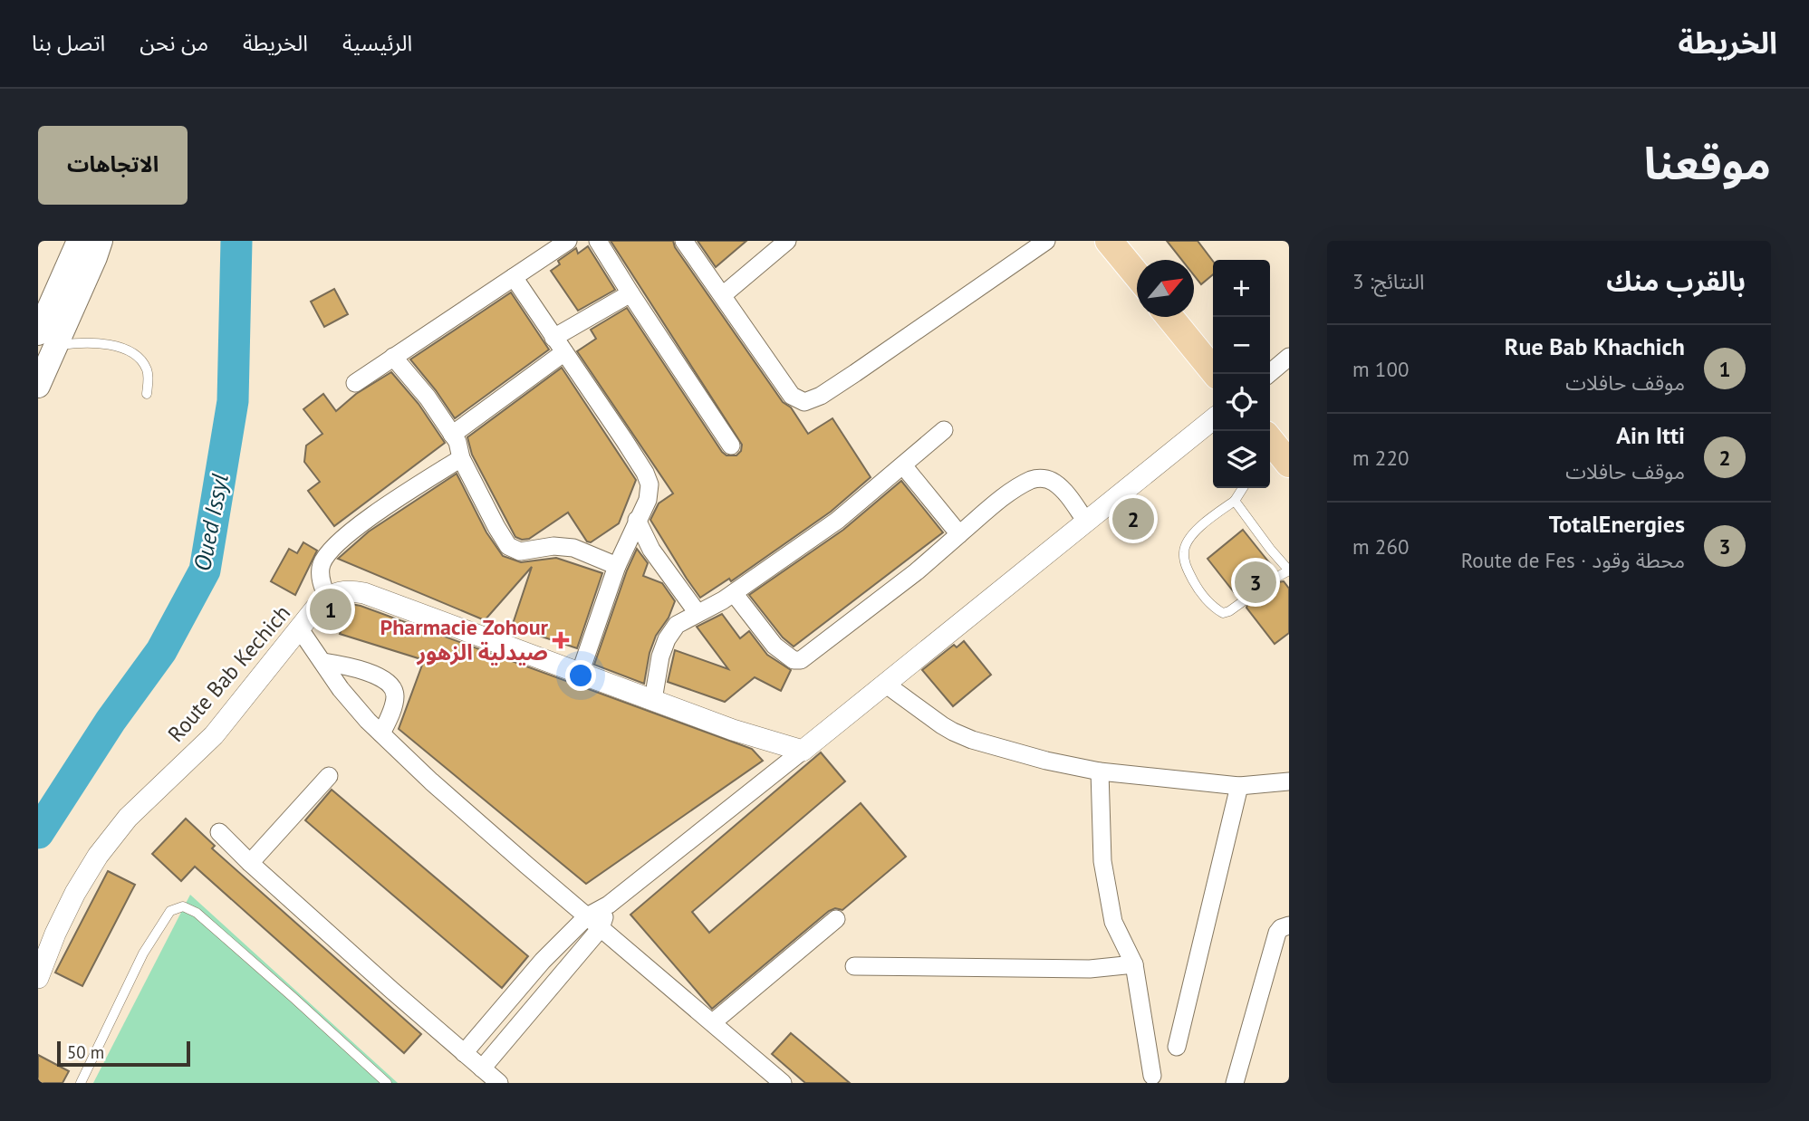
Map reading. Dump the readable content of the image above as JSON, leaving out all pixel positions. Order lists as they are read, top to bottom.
{
  "streets": {
    "street": ["Route Bab Kechich"]
  },
  "water": ["Oued Issyl"],
  "places": {
    "health": ["Pharmacie Zohour صيدلية الزهور"]
  },
  "scale_bar": "50 m",
  "north": "top right",
  "page": {
    "header": "الخريطة",
    "nav": [
      "الرئيسية",
      "الخريطة",
      "من نحن",
      "اتصل بنا"
    ],
    "title": "موقعنا",
    "buttons": "الاتجاهات",
    "heading": ["بالقرب منك", "النتائج: 3"],
    "map_buttons": ["+", "−"],
    "list": [
      {
        "mark": "1",
        "name": "Rue Bab Khachich",
        "note": "موقف حافلات",
        "value": "100 m"
      },
      {
        "mark": "2",
        "name": "Ain Itti",
        "note": "موقف حافلات",
        "value": "220 m"
      },
      {
        "mark": "3",
        "name": "TotalEnergies",
        "note": "محطة وقود · Route de Fes",
        "value": "260 m"
      }
    ],
    "pins": ["2", "3", "1"],
    "scale": "50 m"
  }
}
